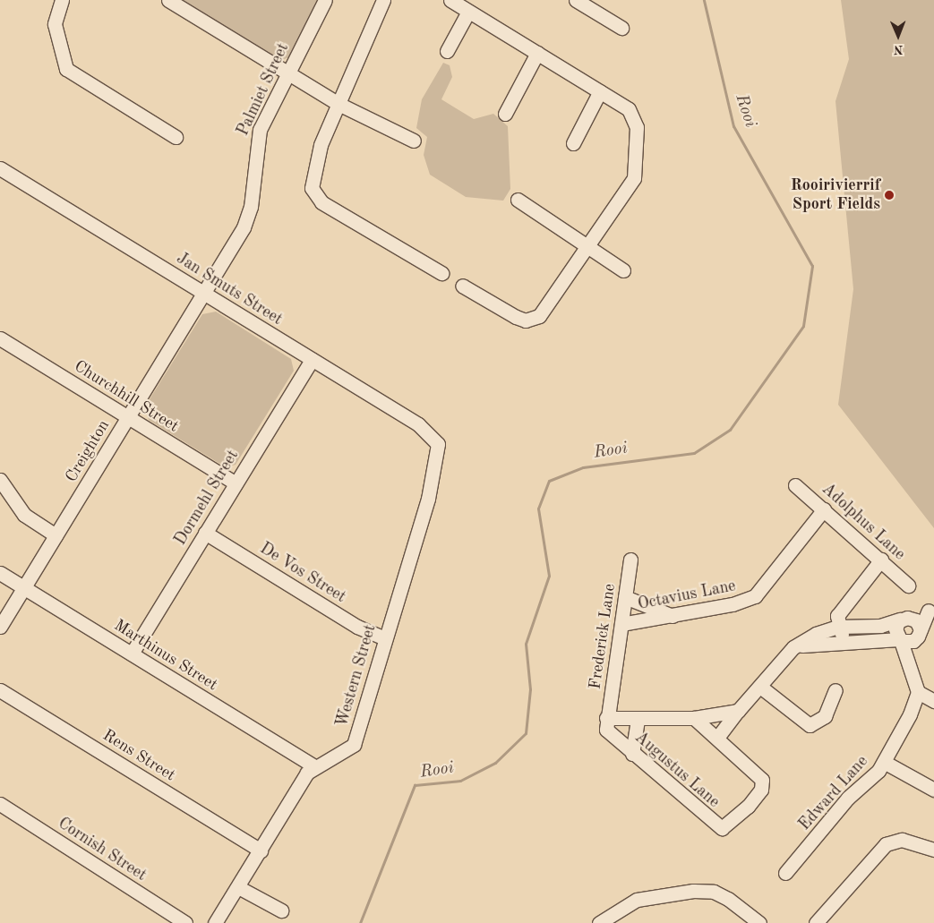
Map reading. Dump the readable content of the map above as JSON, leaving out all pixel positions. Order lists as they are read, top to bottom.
{
  "streets": {
    "street": [
      "Palmiet Street",
      "Jan Smuts Street",
      "Churchhill Street",
      "Creighton",
      "Dormehl Street",
      "Adolphus Lane",
      "De Vos Street",
      "Octavius Lane",
      "Frederick Lane",
      "Marthinus Street",
      "Western Street",
      "Rens Street",
      "Augustus Lane",
      "Edward Lane",
      "Cornish Street"
    ]
  },
  "crossings": [
    ["Palmiet Street", "Jan Smuts Street"],
    ["Palmiet Street", "Creighton"],
    ["Jan Smuts Street", "Creighton"],
    ["Jan Smuts Street", "Dormehl Street"],
    ["Jan Smuts Street", "Western Street"],
    ["Churchhill Street", "Creighton"],
    ["Churchhill Street", "Dormehl Street"],
    ["Creighton", "Marthinus Street"],
    ["Dormehl Street", "De Vos Street"],
    ["Dormehl Street", "Marthinus Street"],
    ["Adolphus Lane", "Octavius Lane"],
    ["De Vos Street", "Western Street"],
    ["Octavius Lane", "Frederick Lane"],
    ["Frederick Lane", "Augustus Lane"],
    ["Marthinus Street", "Western Street"],
    ["Western Street", "Rens Street"]
  ],
  "water": ["Rooi"],
  "places": ["Rooirivierrif Sport Fields"],
  "north": "bottom"
}
